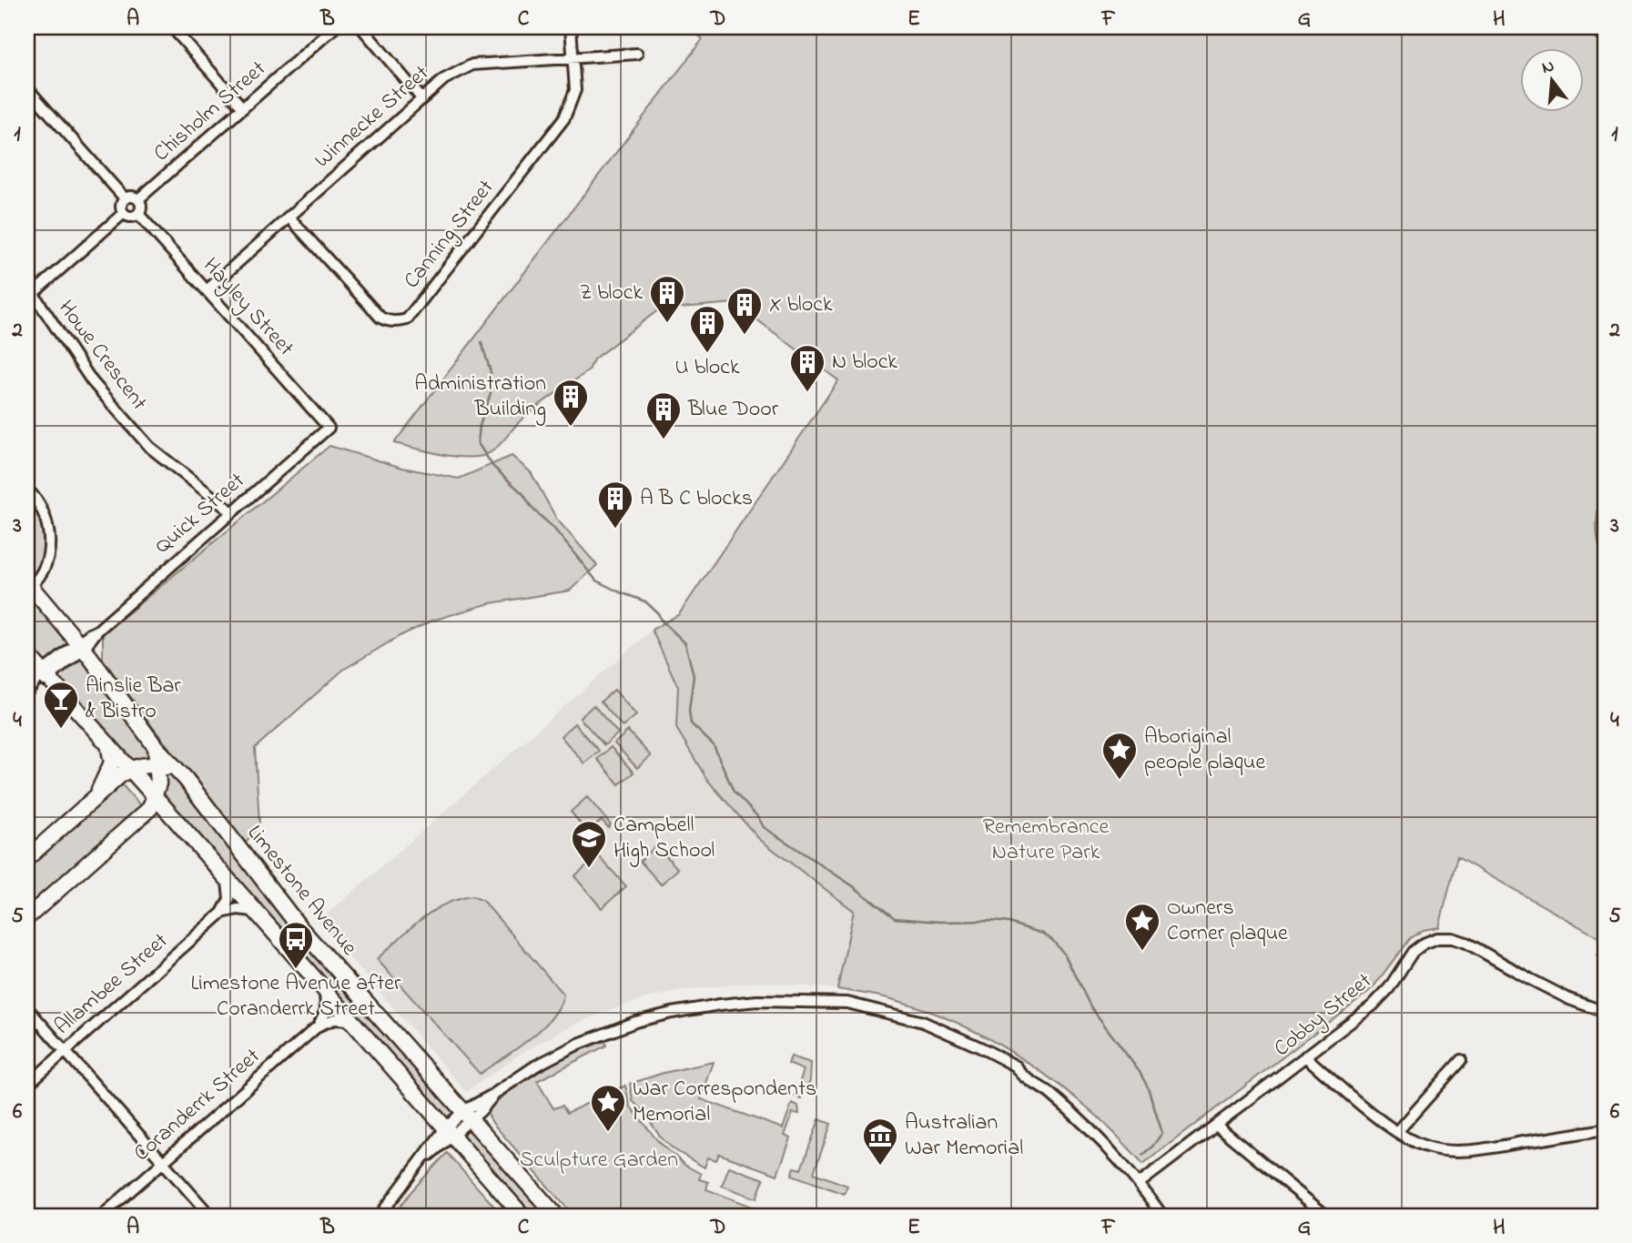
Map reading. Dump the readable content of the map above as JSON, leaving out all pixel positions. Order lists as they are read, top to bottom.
{
  "streets": {
    "main road": ["Limestone Avenue"],
    "street": [
      "Chisholm Street",
      "Winnecke Street",
      "Canning Street",
      "Hayley Street",
      "Howe Crescent",
      "Quick Street",
      "Allambee Street",
      "Cobby Street",
      "Coranderrk Street"
    ]
  },
  "crossings": [
    ["Chisholm Street", "Hayley Street"],
    ["Winnecke Street", "Canning Street"],
    ["Winnecke Street", "Hayley Street"],
    ["Hayley Street", "Quick Street"],
    ["Howe Crescent", "Quick Street"],
    ["Quick Street", "Limestone Avenue"]
  ],
  "parks": ["Remembrance Nature Park", "Sculpture Garden"],
  "places": {
    "building": [
      "Z block",
      "X block",
      "U block",
      "N block",
      "Administration Building",
      "Blue Door",
      "A B C blocks"
    ],
    "bar": ["Ainslie Bar & Bistro"],
    "place": ["Aboriginal people plaque", "Owners Corner plaque", "War Correspondents Memorial"],
    "school or university": ["Campbell High School"],
    "bus stop": ["Limestone Avenue after Coranderrk Street"],
    "museum": ["Australian War Memorial"]
  },
  "north": "top",
  "grid": {
    "columns": [
      "A",
      "B",
      "C",
      "D",
      "E",
      "F",
      "G",
      "H"
    ],
    "rows": [
      "1",
      "2",
      "3",
      "4",
      "5",
      "6"
    ]
  }
}
